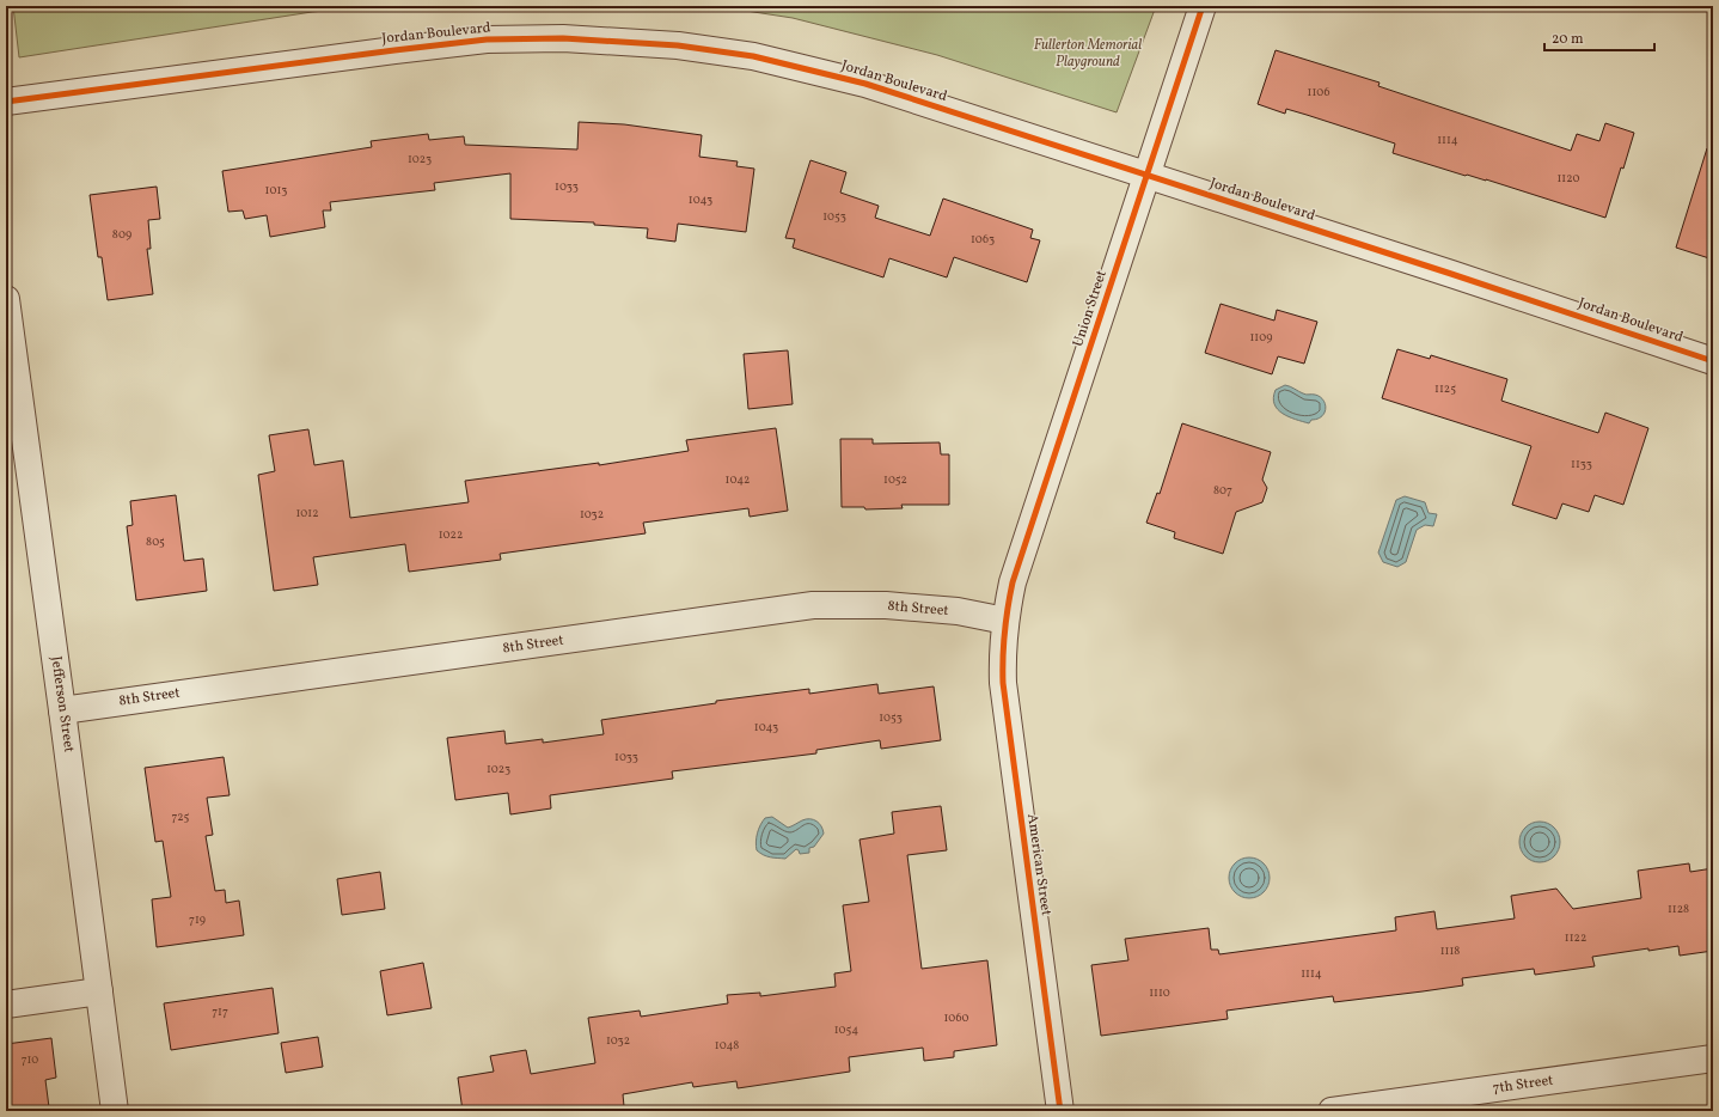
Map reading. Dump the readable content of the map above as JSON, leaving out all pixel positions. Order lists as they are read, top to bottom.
{
  "streets": {
    "street": [
      "Jordan Boulevard",
      "Union Street",
      "8th Street",
      "Jefferson Street",
      "American Street",
      "7th Street"
    ]
  },
  "crossings": [
    ["Jordan Boulevard", "Union Street"],
    ["Union Street", "8th Street"],
    ["Union Street", "American Street"],
    ["8th Street", "Jefferson Street"],
    ["8th Street", "American Street"]
  ],
  "parks": ["Fullerton Memorial Playground"],
  "house_numbers": [
    "1106",
    "1114",
    "1023",
    "1120",
    "1033",
    "1013",
    "1043",
    "1053",
    "809",
    "1063",
    "1109",
    "1125",
    "1133",
    "1042",
    "1052",
    "807",
    "1012",
    "1032",
    "1022",
    "805",
    "1053",
    "1043",
    "1033",
    "1023",
    "725",
    "1128",
    "719",
    "1122",
    "1118",
    "1114",
    "1110",
    "717",
    "1060",
    "1054",
    "1032",
    "1048",
    "710"
  ],
  "scale_bar": "20 m"
}
